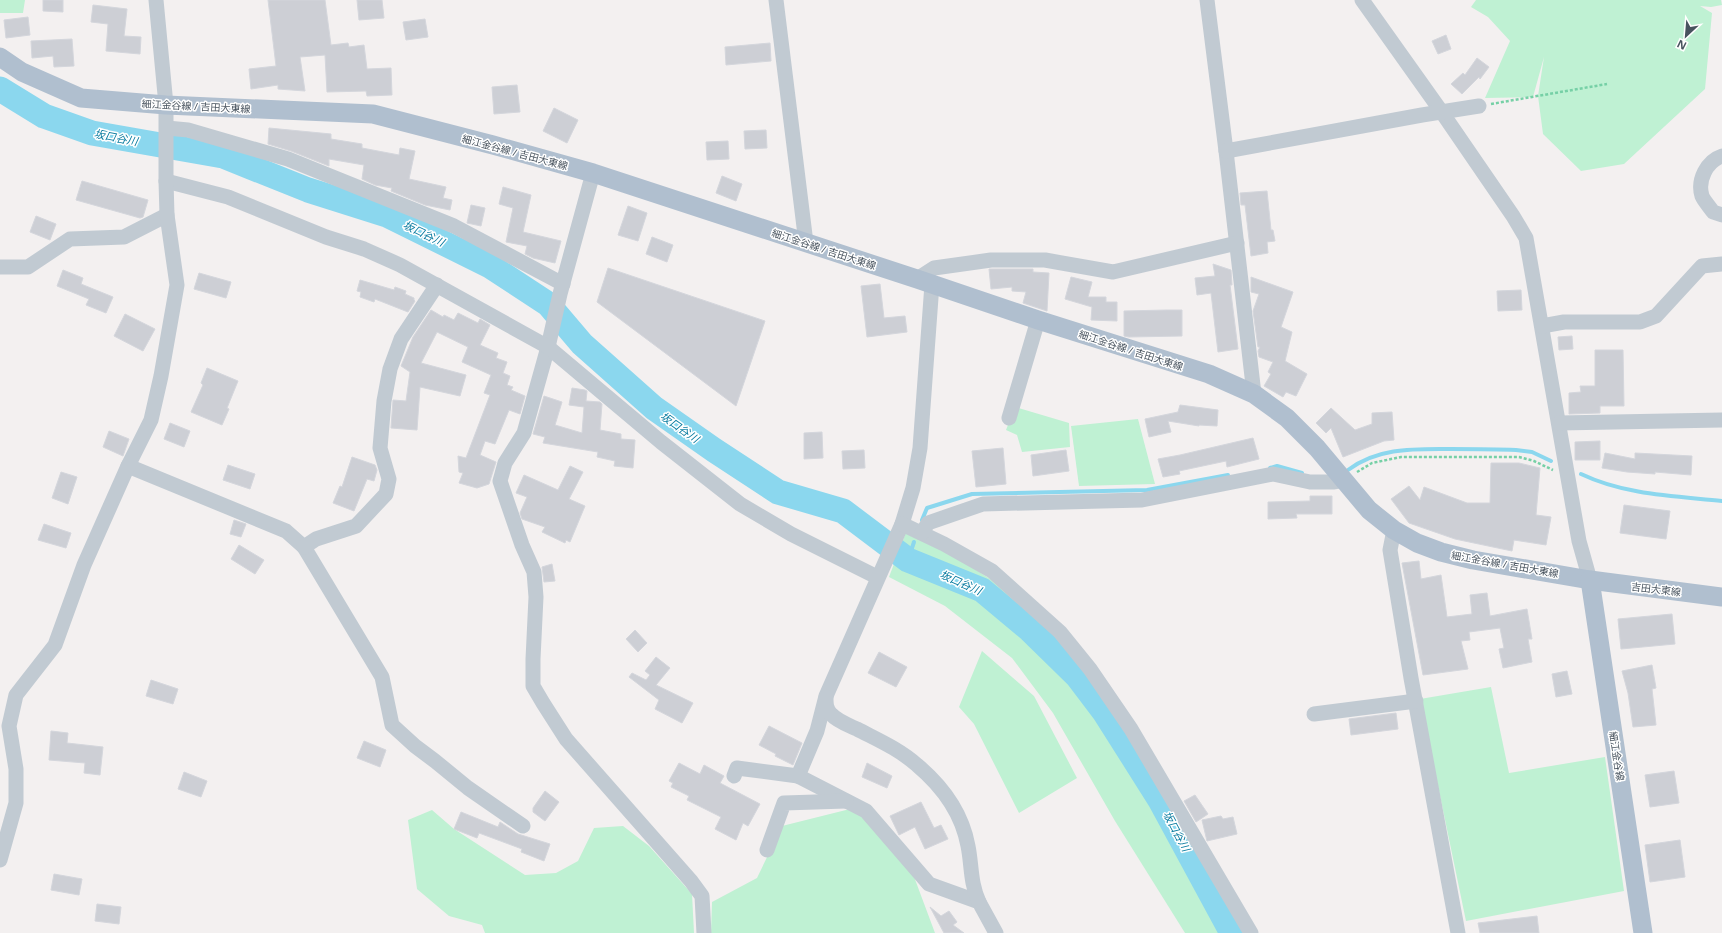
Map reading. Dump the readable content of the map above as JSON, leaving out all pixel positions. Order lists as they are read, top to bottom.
{
  "streets": {
    "main road": ["細江金谷線 / 吉田大東線", "吉田大東線", "細江金谷線"]
  },
  "crossings": [
    ["細江金谷線 / 吉田大東線", "吉田大東線"],
    ["細江金谷線 / 吉田大東線", "細江金谷線"],
    ["吉田大東線", "細江金谷線"]
  ],
  "water": ["坂口谷川"],
  "north": "bottom left"
}
